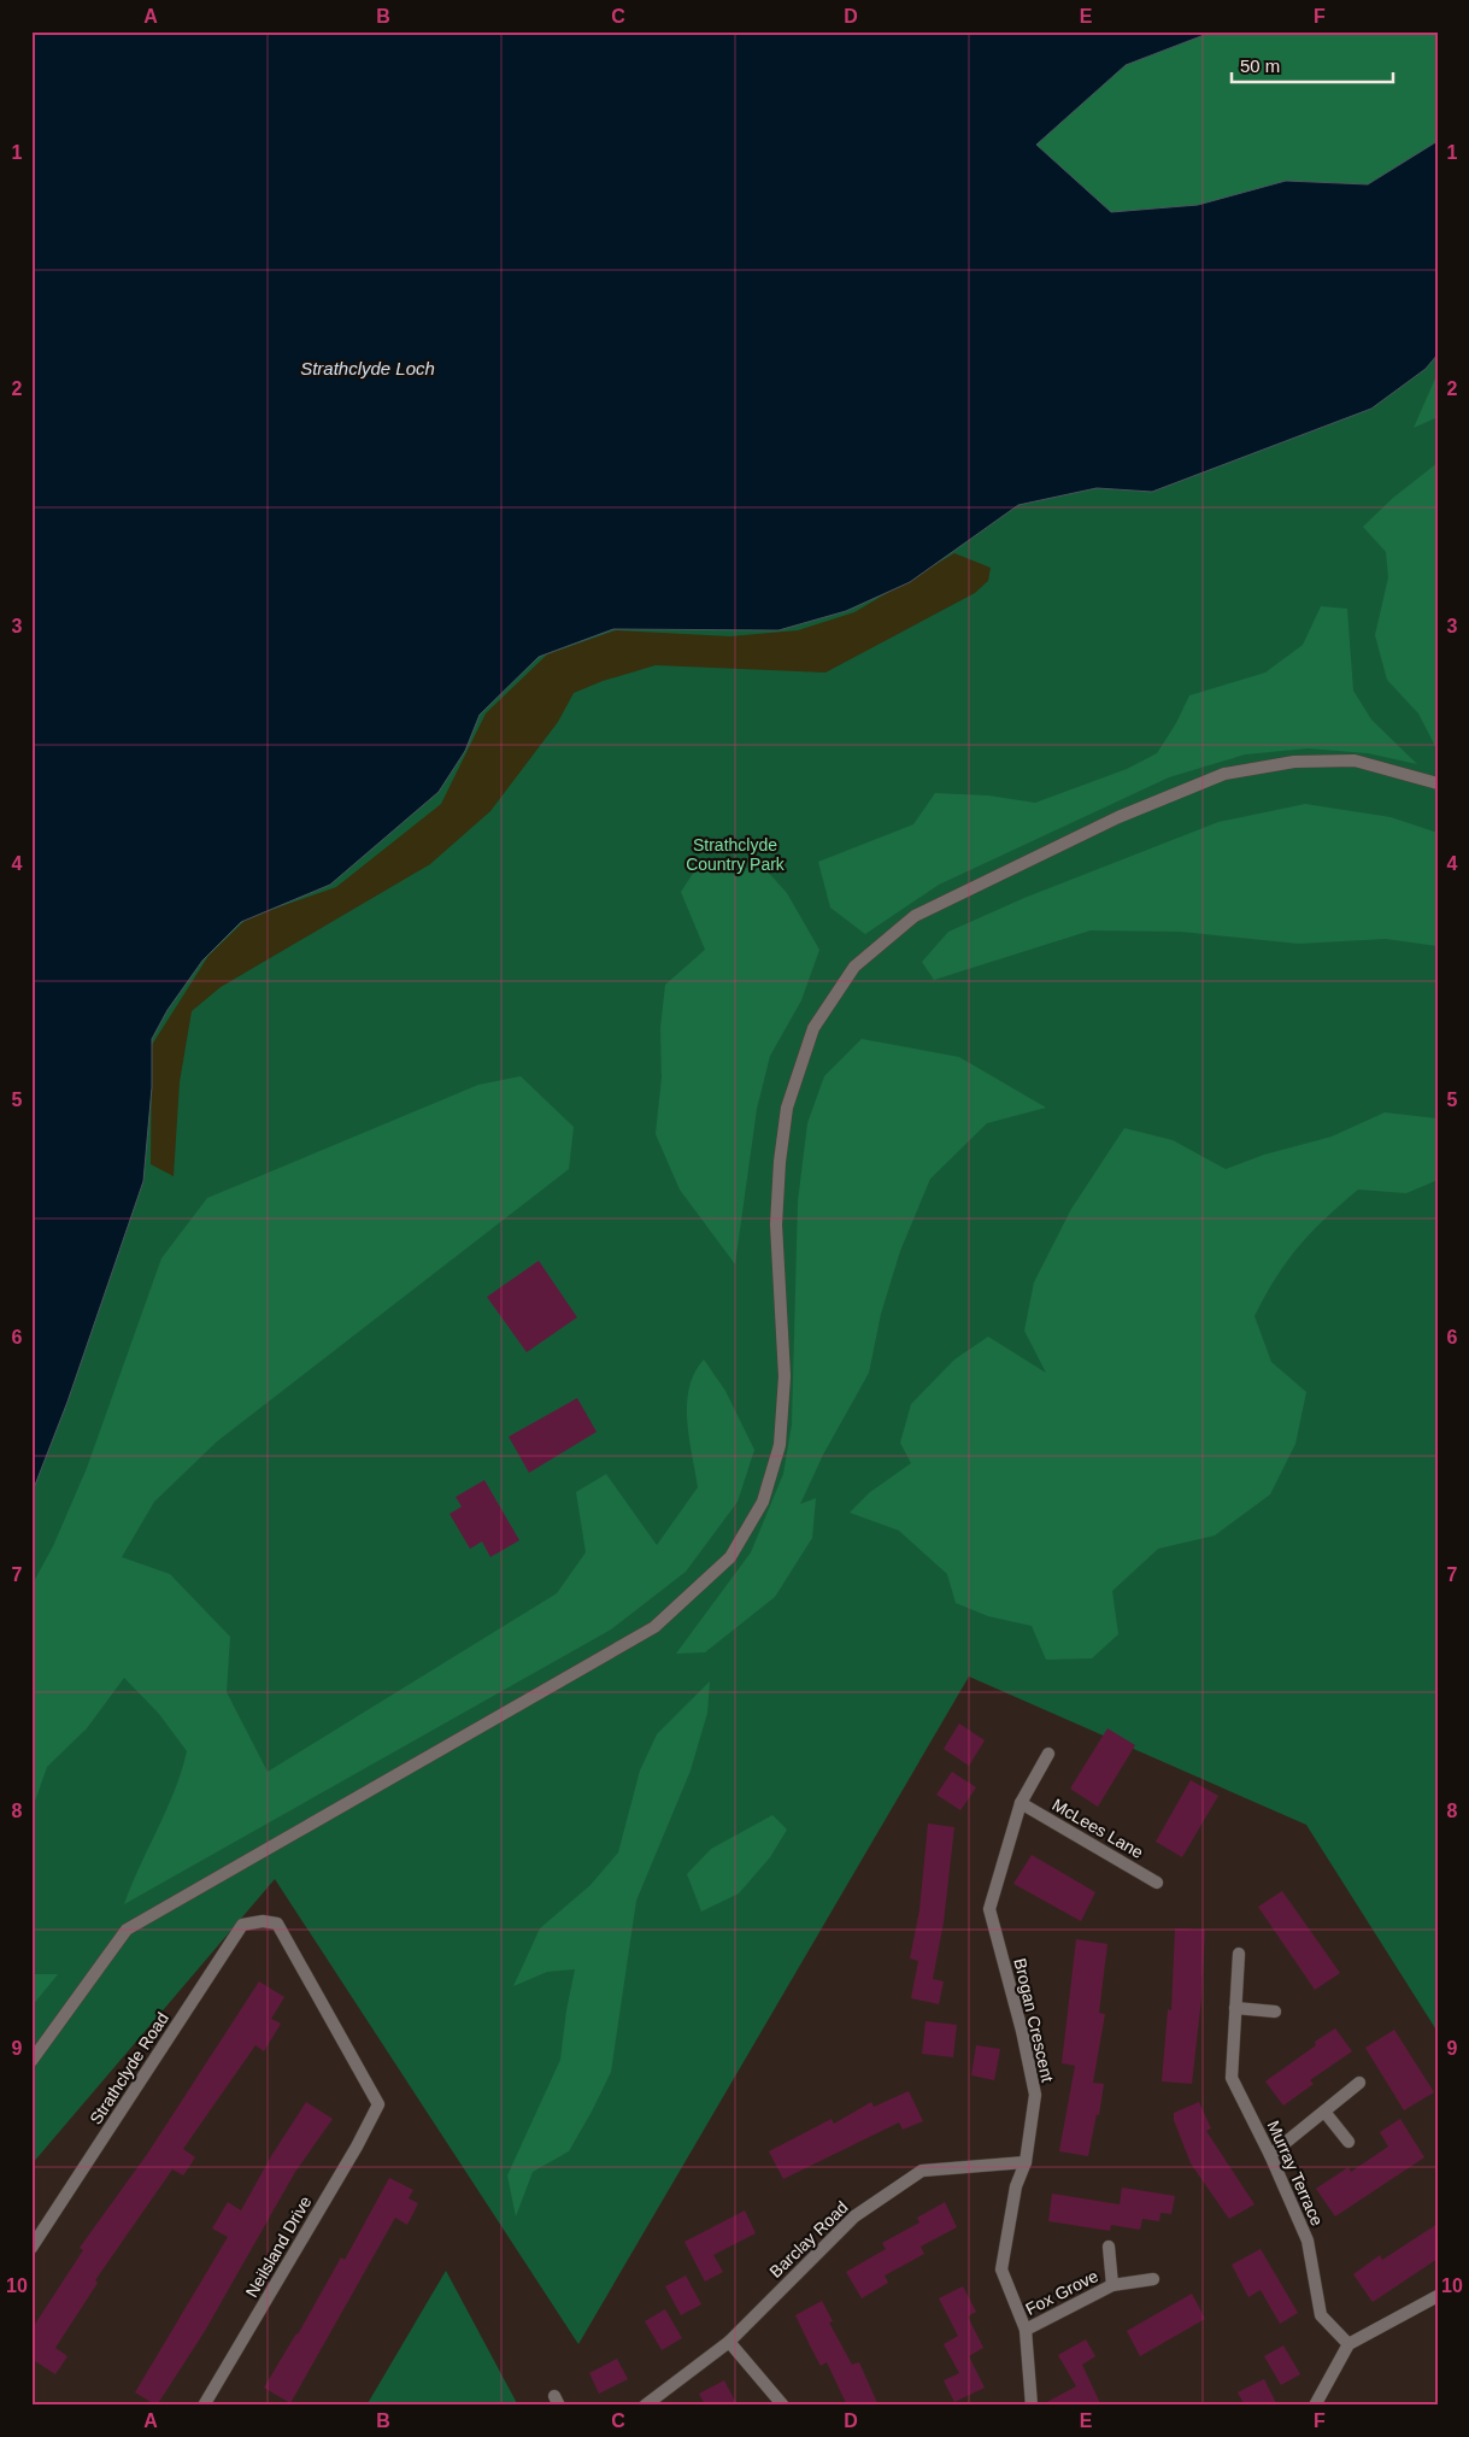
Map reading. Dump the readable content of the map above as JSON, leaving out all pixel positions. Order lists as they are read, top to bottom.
{
  "streets": {
    "street": [
      "McLees Lane",
      "Brogan Crescent",
      "Strathclyde Road",
      "Murray Terrace",
      "Barclay Road",
      "Neilsland Drive",
      "Fox Grove"
    ]
  },
  "crossings": [
    ["McLees Lane", "Brogan Crescent"],
    ["Brogan Crescent", "Barclay Road"],
    ["Brogan Crescent", "Fox Grove"],
    ["Strathclyde Road", "Neilsland Drive"]
  ],
  "water": ["Strathclyde Loch"],
  "parks": ["Strathclyde Country Park"],
  "scale_bar": "50 m",
  "grid": {
    "columns": [
      "A",
      "B",
      "C",
      "D",
      "E",
      "F"
    ],
    "rows": [
      "1",
      "2",
      "3",
      "4",
      "5",
      "6",
      "7",
      "8",
      "9",
      "10"
    ]
  }
}
